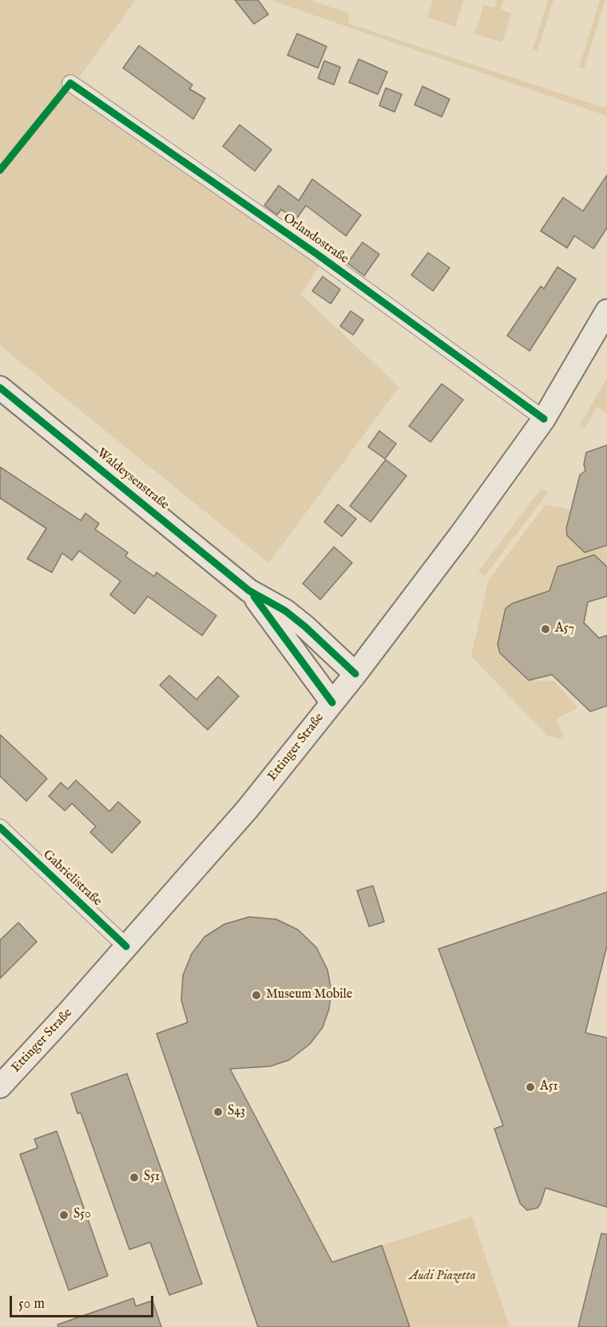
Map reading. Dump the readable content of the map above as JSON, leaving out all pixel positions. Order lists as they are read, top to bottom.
{
  "streets": {
    "main road": ["Waldeysenstraße", "Ettinger Straße"],
    "street": ["Orlandostraße", "Gabrielistraße"]
  },
  "crossings": [
    ["Orlandostraße", "Ettinger Straße"],
    ["Waldeysenstraße", "Ettinger Straße"],
    ["Ettinger Straße", "Gabrielistraße"]
  ],
  "parks": ["Audi Piazetta"],
  "places": [
    "A57",
    "Museum Mobile",
    "A51",
    "S43",
    "S51",
    "S50"
  ],
  "scale_bar": "50 m"
}
